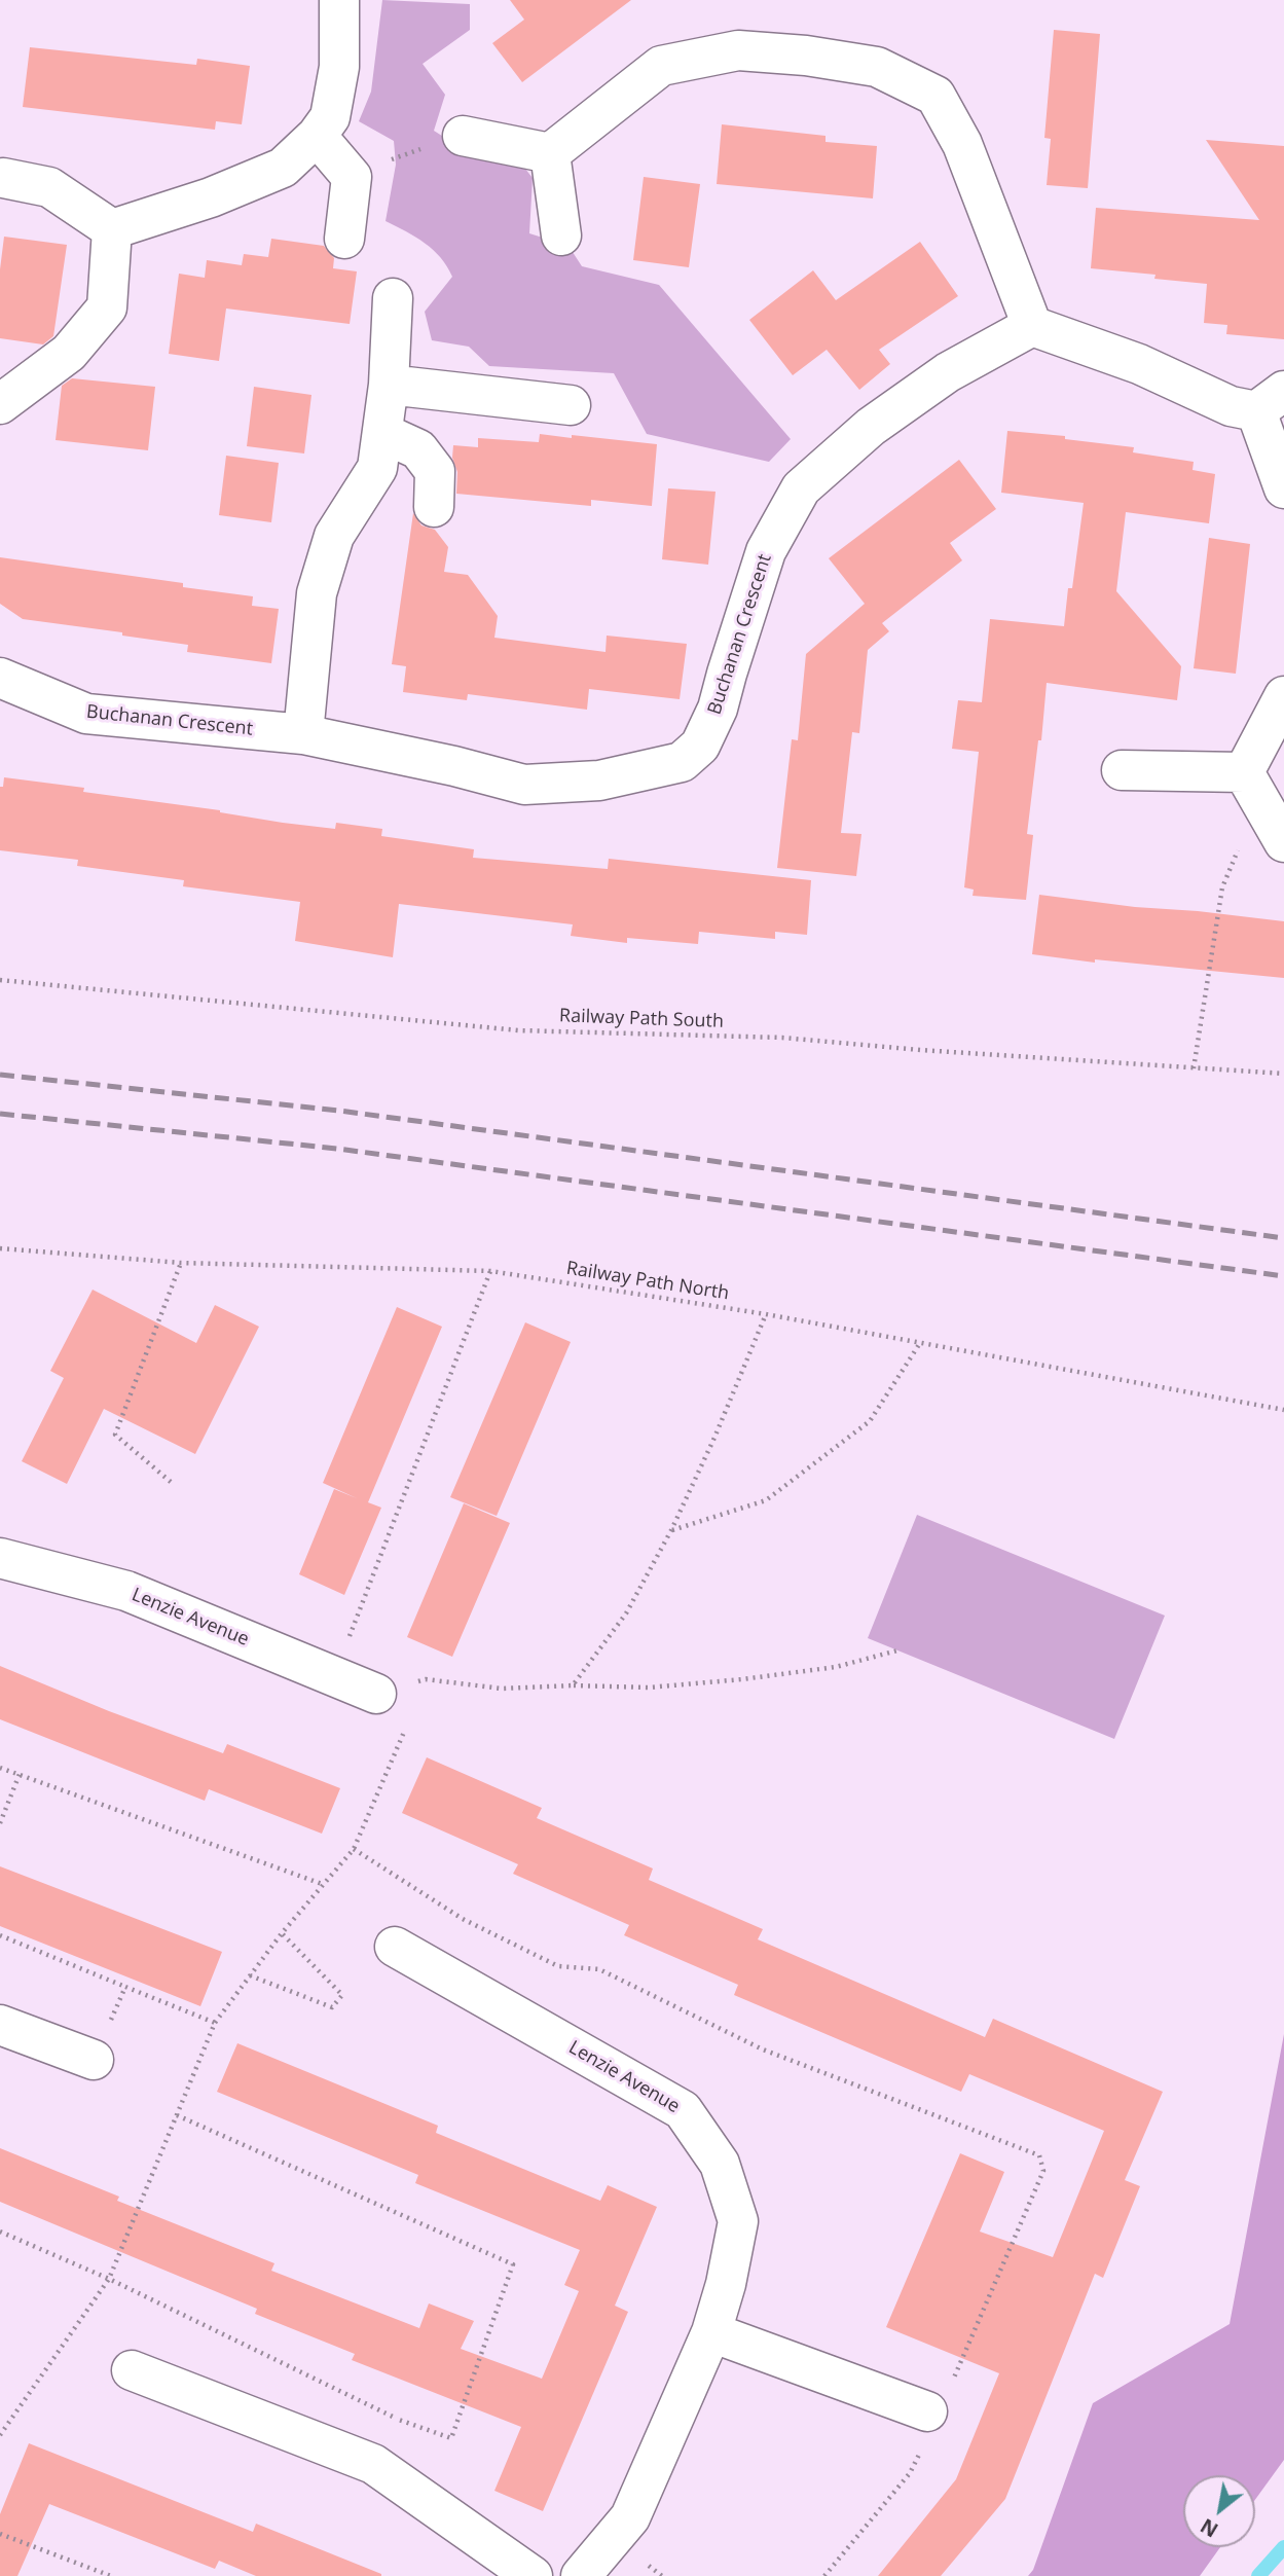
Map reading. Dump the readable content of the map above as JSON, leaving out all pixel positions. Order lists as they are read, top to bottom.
{
  "streets": {
    "street": ["Buchanan Crescent", "Lenzie Avenue"],
    "path": ["Railway Path South", "Railway Path North"]
  },
  "north": "bottom left"
}
